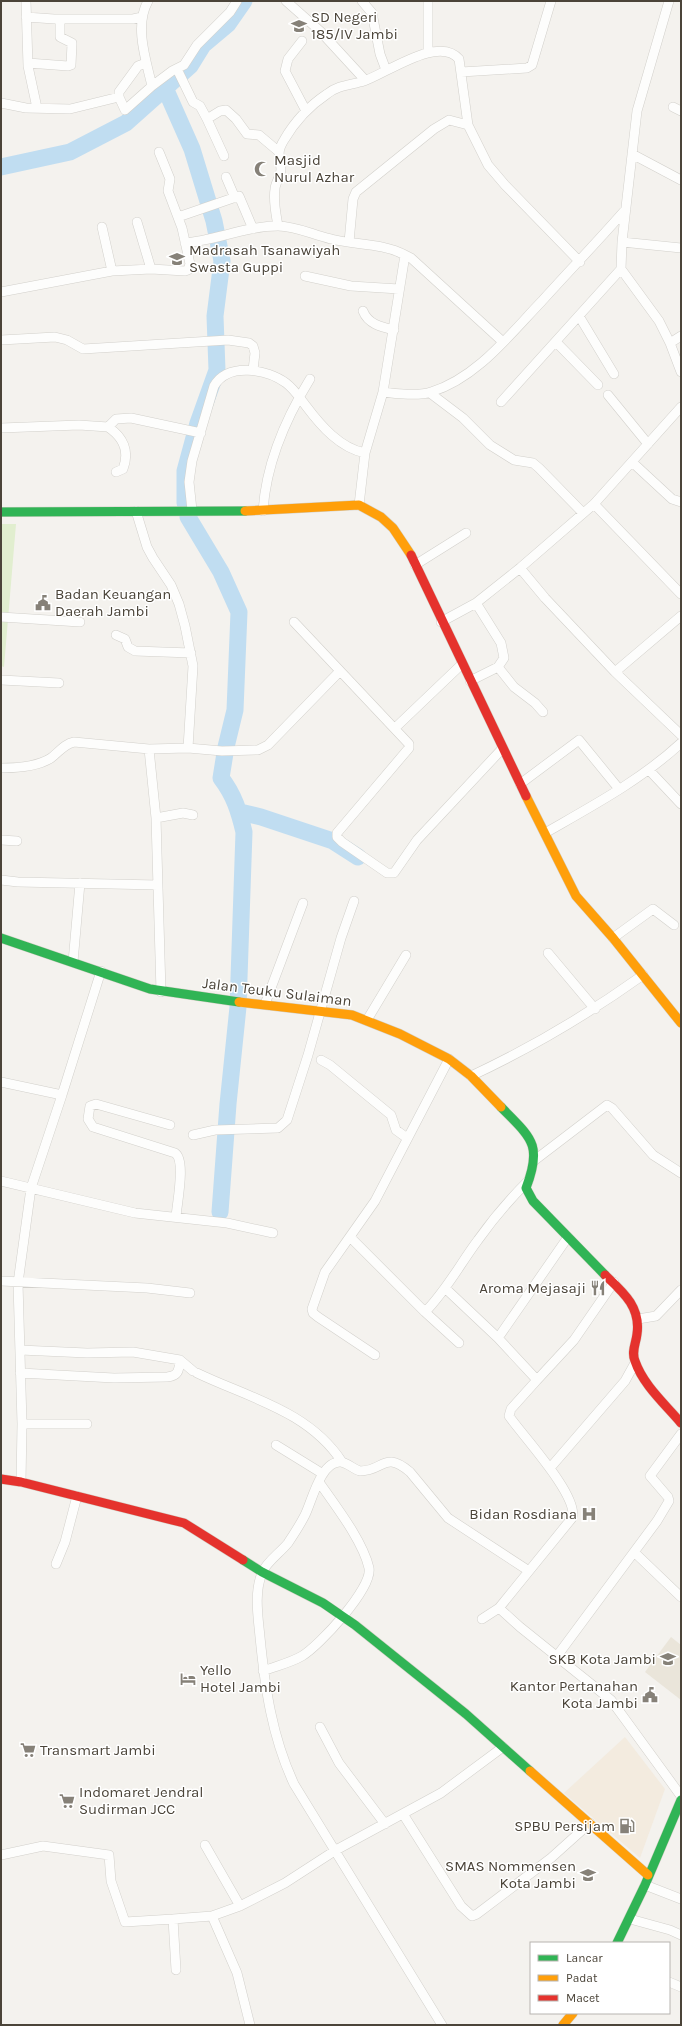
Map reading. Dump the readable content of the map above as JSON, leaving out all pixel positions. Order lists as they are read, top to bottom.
{
  "streets": {
    "street": ["Jalan Teuku Sulaiman"]
  },
  "places": {
    "school or university": [
      "SD Negeri 185/IV Jambi",
      "Madrasah Tsanawiyah Swasta Guppi",
      "SKB Kota Jambi",
      "SMAS Nommensen Kota Jambi"
    ],
    "mosque": ["Masjid Nurul Azhar"],
    "public building": ["Badan Keuangan Daerah Jambi", "Kantor Pertanahan Kota Jambi"],
    "restaurant": ["Aroma Mejasaji"],
    "hospital": ["Bidan Rosdiana"],
    "hotel": ["Yello Hotel Jambi"],
    "supermarket": ["Transmart Jambi", "Indomaret Jendral Sudirman JCC"],
    "fuel station": ["SPBU Persijam"]
  },
  "legend": ["Lancar", "Padat", "Macet"]
}
